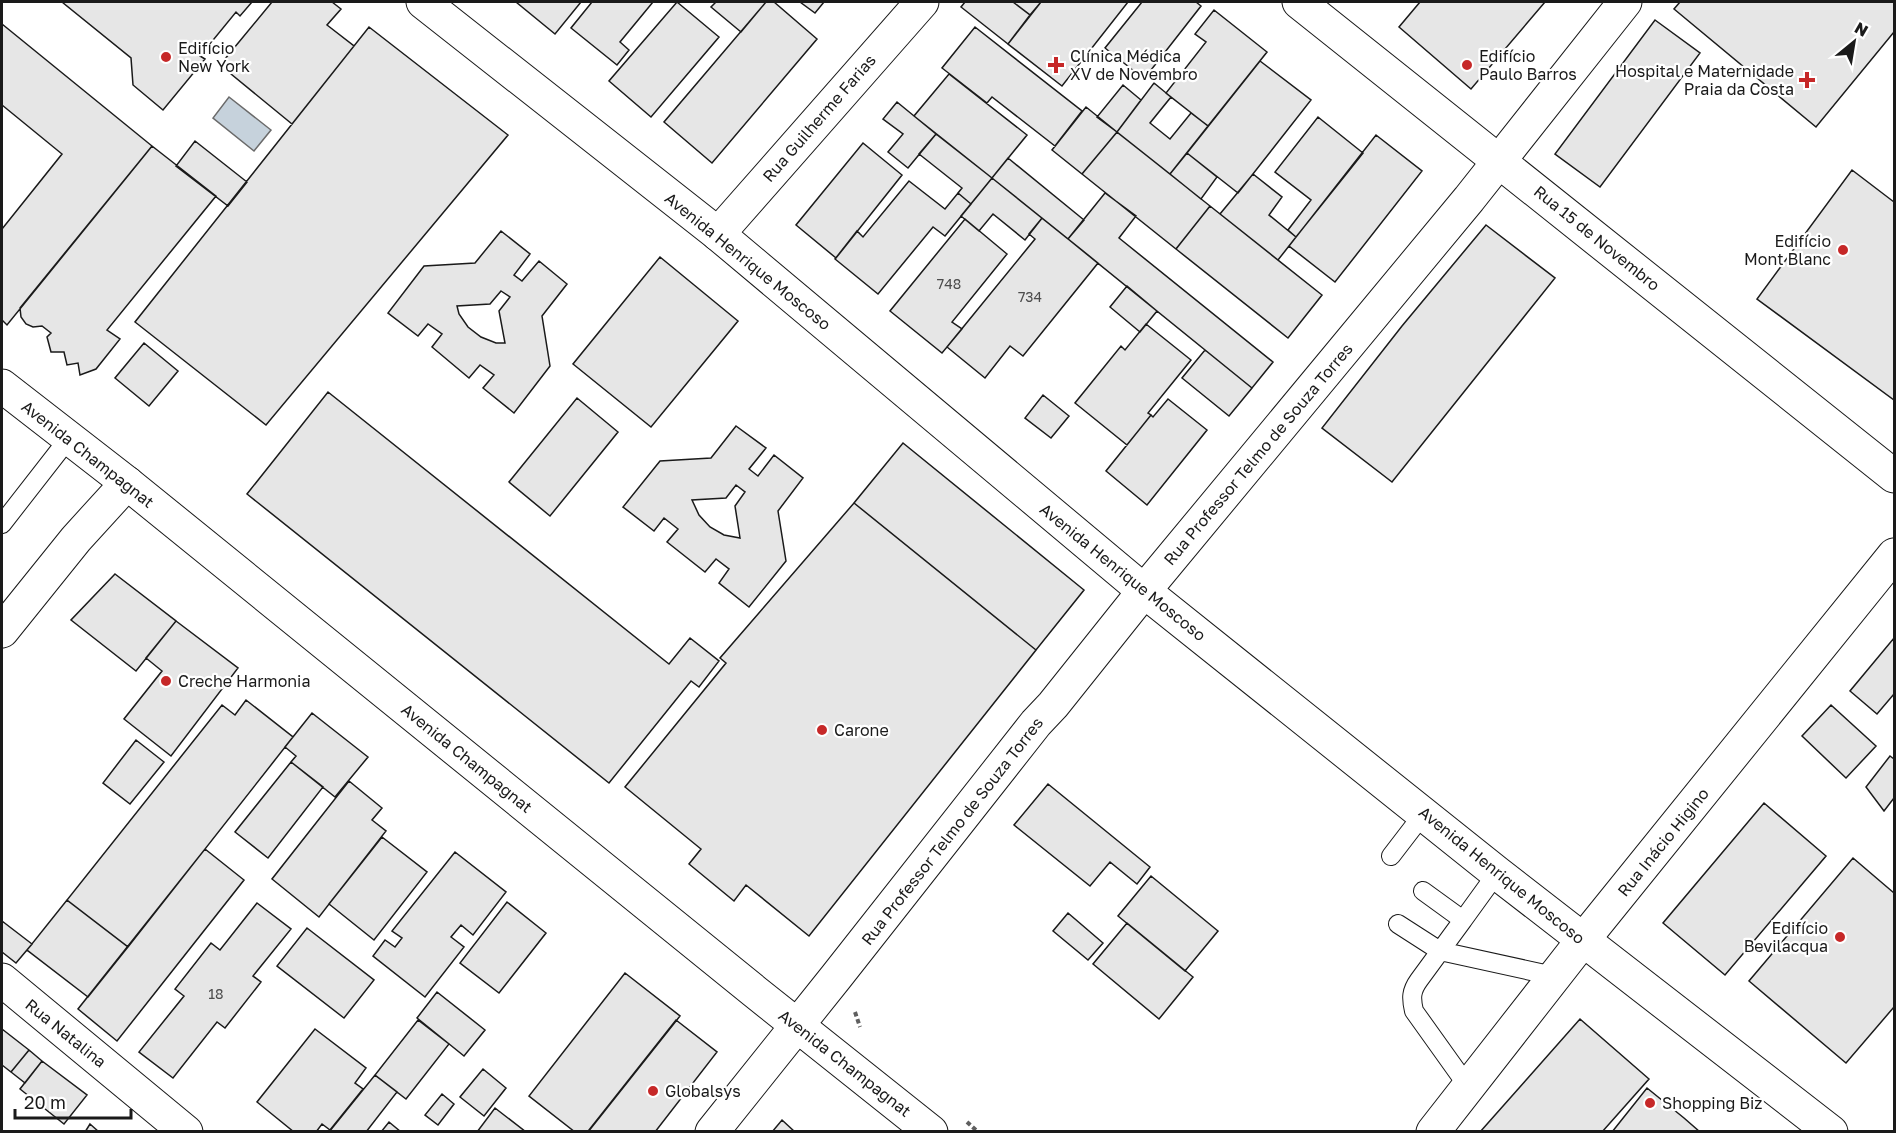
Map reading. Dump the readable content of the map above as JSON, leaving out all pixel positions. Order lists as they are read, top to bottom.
{
  "streets": {
    "street": [
      "Rua Guilherme Farias",
      "Rua 15 de Novembro",
      "Avenida Henrique Moscoso",
      "Avenida Champagnat",
      "Rua Professor Telmo de Souza Torres",
      "Rua Inácio Higino",
      "Rua Natalina"
    ]
  },
  "crossings": [
    ["Rua Guilherme Farias", "Avenida Henrique Moscoso"],
    ["Rua 15 de Novembro", "Rua Professor Telmo de Souza Torres"],
    ["Avenida Henrique Moscoso", "Rua Professor Telmo de Souza Torres"],
    ["Avenida Henrique Moscoso", "Rua Inácio Higino"],
    ["Avenida Champagnat", "Rua Professor Telmo de Souza Torres"]
  ],
  "places": {
    "other": [
      "Edifício New York",
      "Edifício Paulo Barros",
      "Edifício Mont Blanc",
      "Creche Harmonia",
      "Carone",
      "Edifício Bevilacqua",
      "Globalsys",
      "Shopping Biz"
    ],
    "health": ["Clínica Médica XV de Novembro", "Hospital e Maternidade Praia da Costa"]
  },
  "house_numbers": ["748", "734", "18"],
  "scale_bar": "20 m",
  "north": "top right"
}
